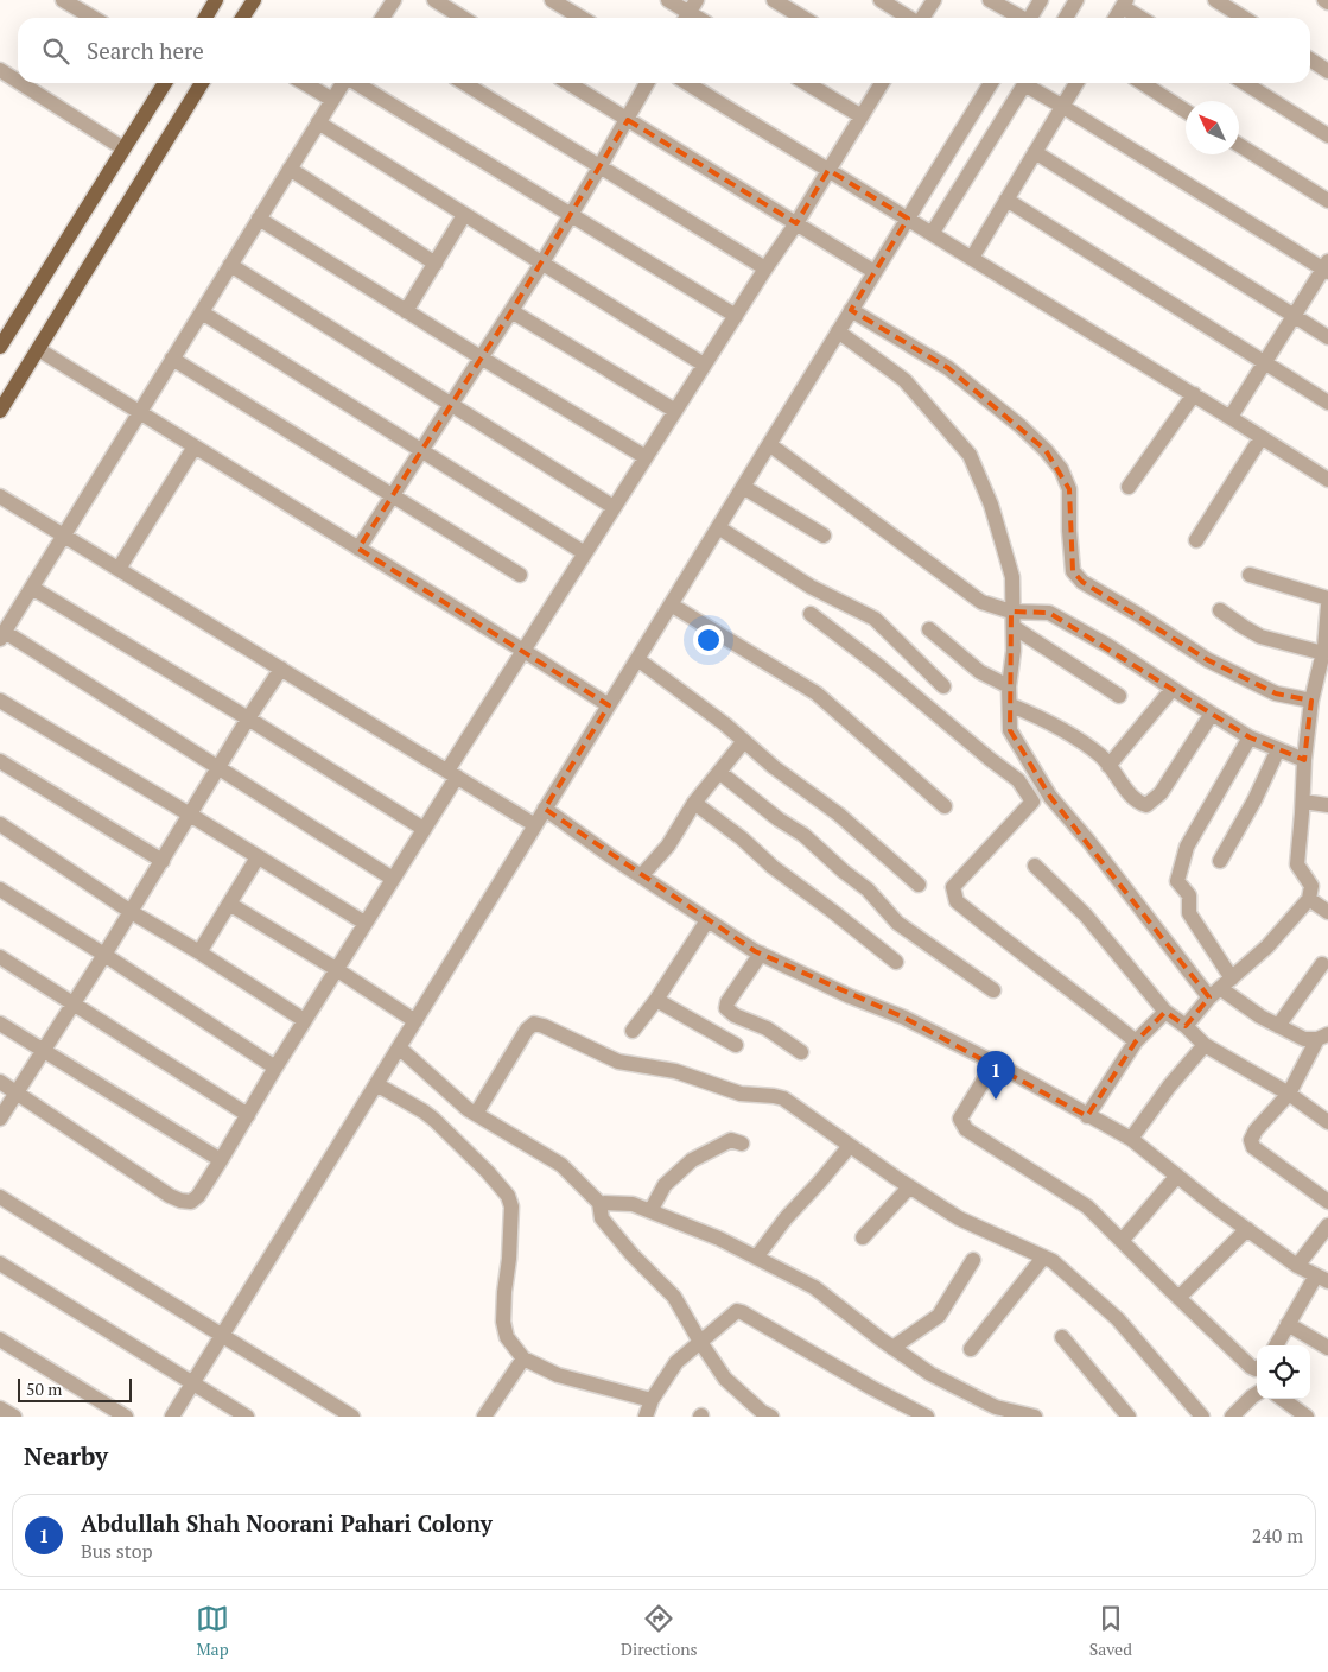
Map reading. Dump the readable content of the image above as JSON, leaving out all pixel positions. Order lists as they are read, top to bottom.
{
  "scale_bar": "50 m",
  "north": "top left",
  "page": {
    "search": "Search here",
    "pins": "1",
    "scale": "50 m",
    "heading": "Nearby",
    "list": [
      {
        "mark": "1",
        "name": "Abdullah Shah Noorani Pahari Colony",
        "note": "Bus stop",
        "value": "240 m"
      }
    ],
    "nav": ["Map", "Directions", "Saved"]
  }
}
